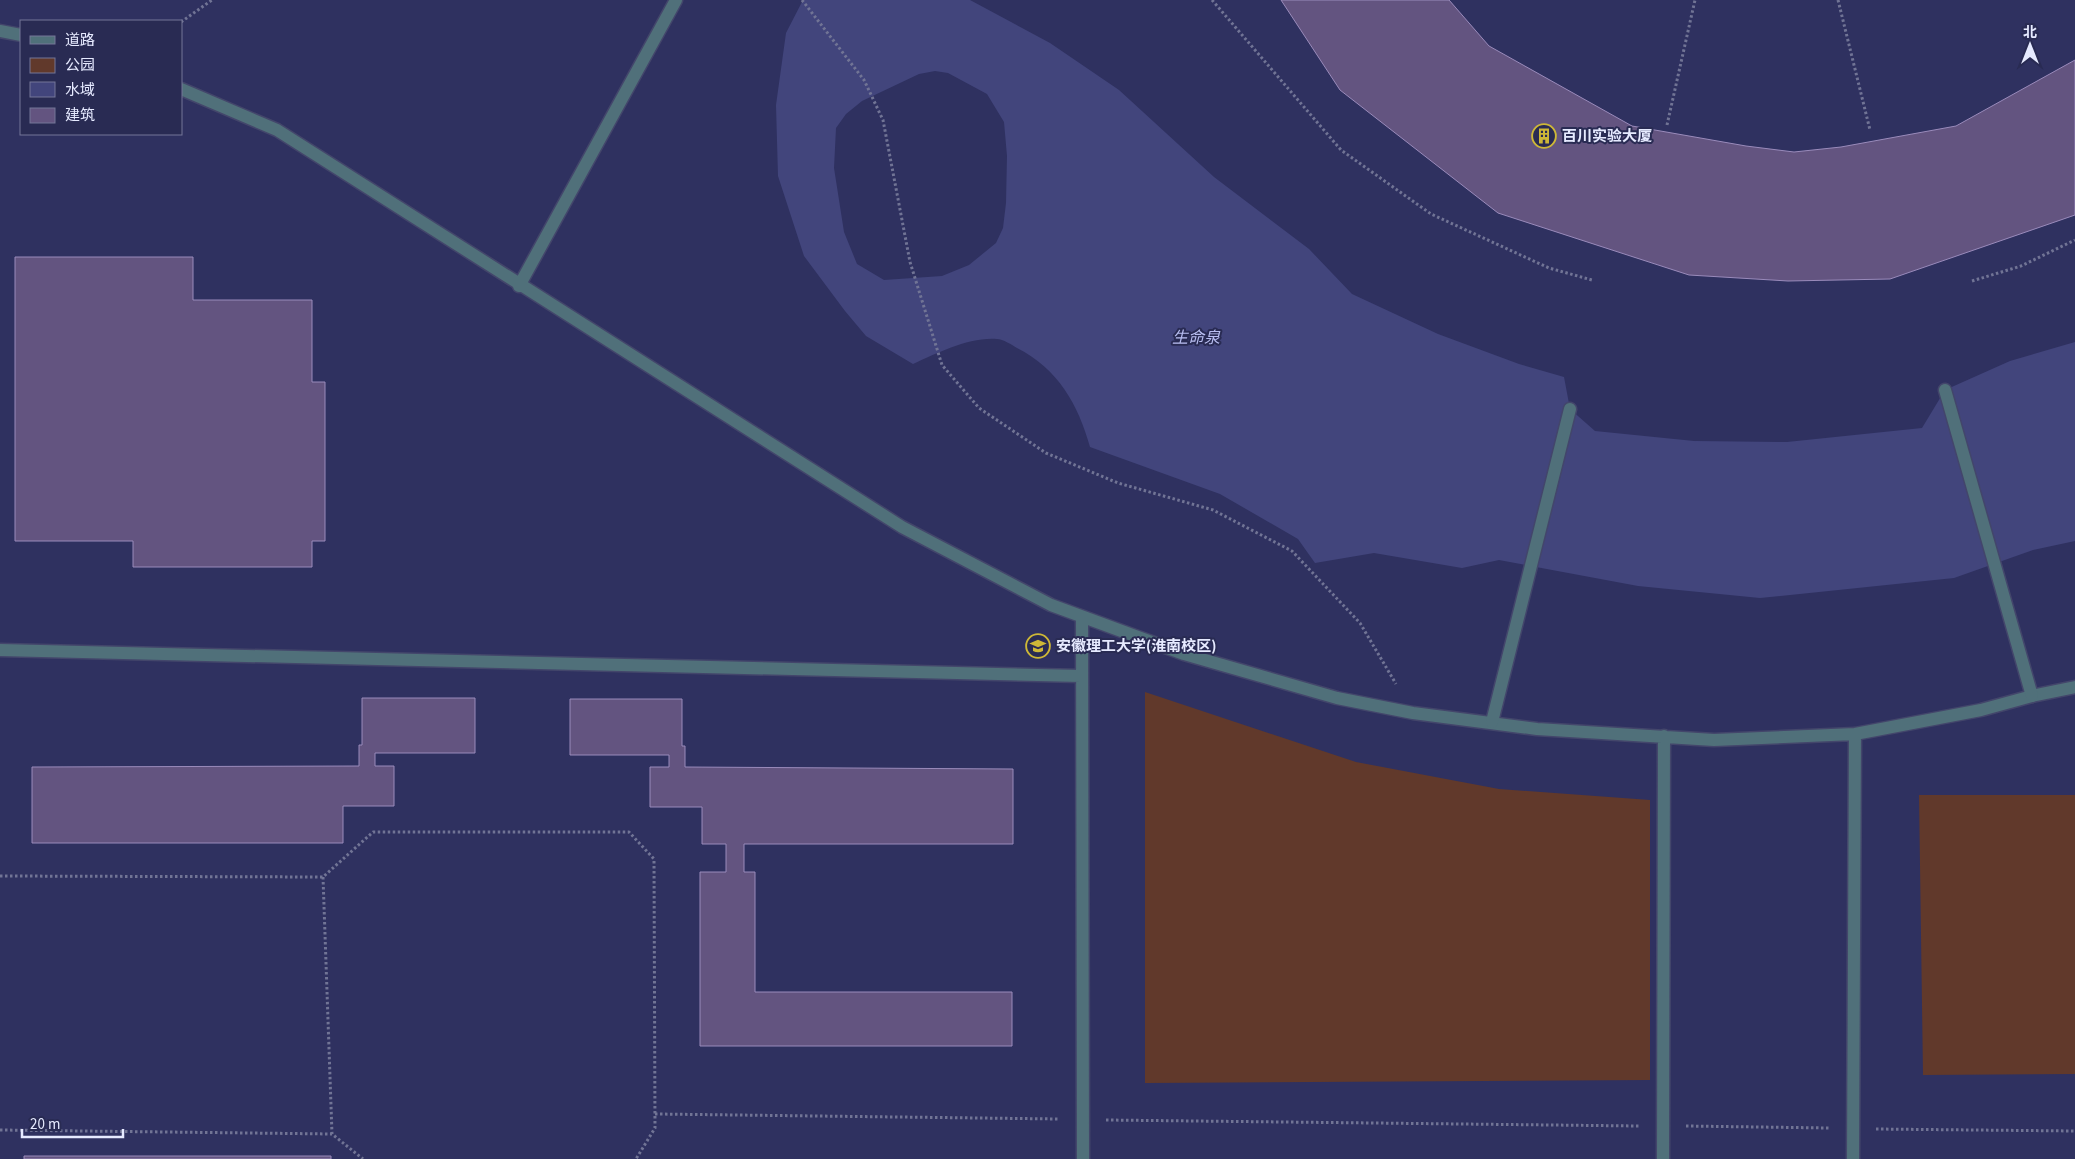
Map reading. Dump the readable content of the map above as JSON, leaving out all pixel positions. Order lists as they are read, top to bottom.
{
  "water": ["生命泉"],
  "places": {
    "building": ["百川实验大厦"],
    "school or university": ["安徽理工大学(淮南校区)"]
  },
  "legend": [
    "道路",
    "公园",
    "水域",
    "建筑"
  ],
  "scale_bar": "20 m",
  "north": "top"
}
